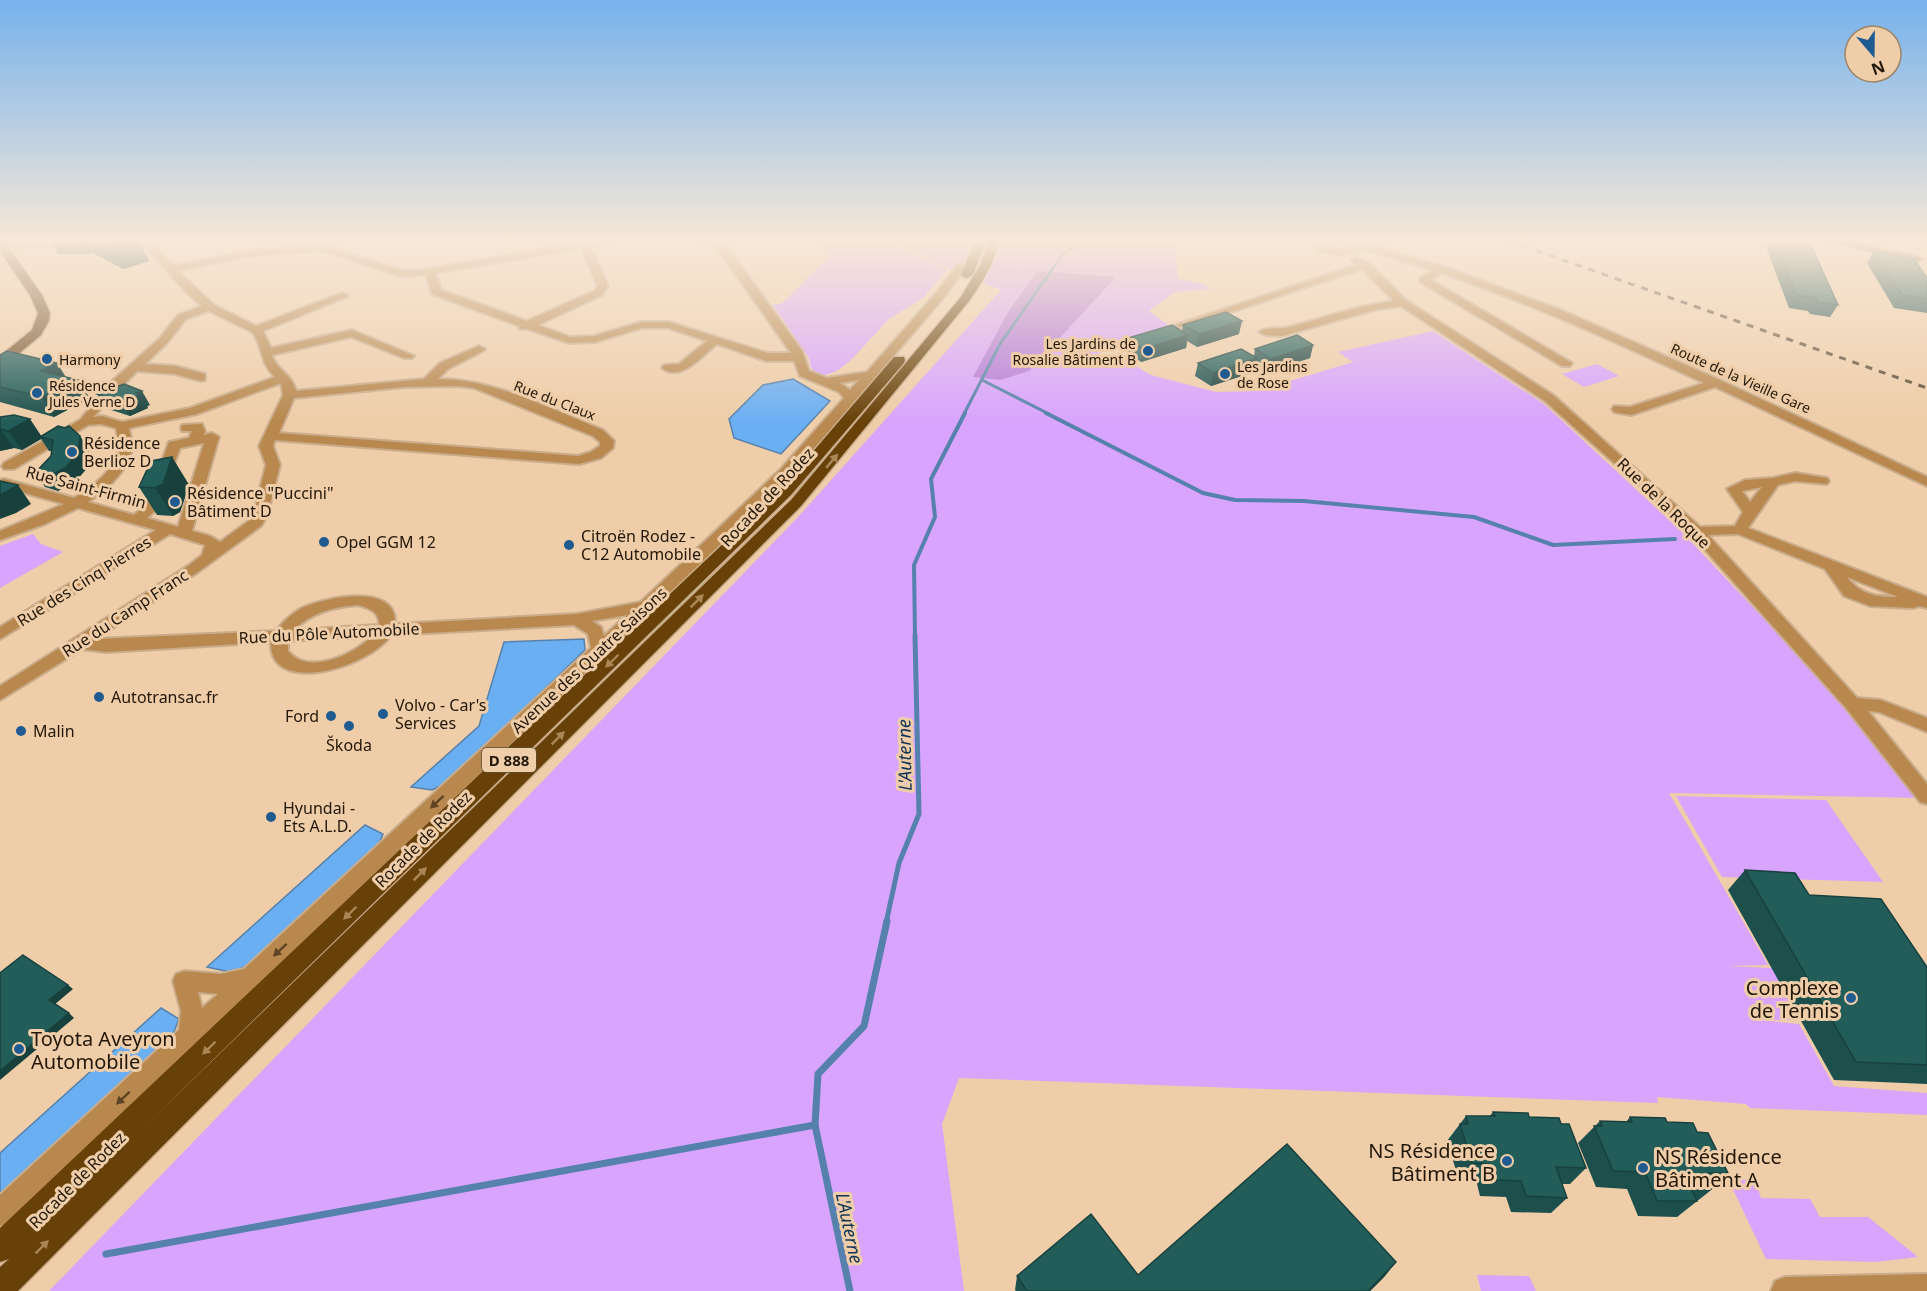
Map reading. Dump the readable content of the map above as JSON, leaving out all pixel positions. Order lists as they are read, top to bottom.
{
  "streets": {
    "highway": ["Rocade de Rodez", "D 888"],
    "street": [
      "Route de la Vieille Gare",
      "Rue du Claux",
      "Rue Saint-Firmin",
      "Rue de la Roque",
      "Rue des Cinq Pierres",
      "Rue du Camp Franc",
      "Rue du Pôle Automobile",
      "Avenue des Quatre-Saisons"
    ]
  },
  "crossings": [
    ["Rue du Claux", "Rue du Camp Franc"],
    ["Rue Saint-Firmin", "Rue des Cinq Pierres"],
    ["Rue Saint-Firmin", "Rue du Camp Franc"],
    ["Rue du Camp Franc", "Rue du Pôle Automobile"],
    ["Rue du Pôle Automobile", "Avenue des Quatre-Saisons"]
  ],
  "one_way": ["Avenue des Quatre-Saisons"],
  "water": ["L'Auterne"],
  "places": [
    "Les Jardins de Rosalie Bâtiment B",
    "Harmony",
    "Les Jardins de Rose",
    "Résidence Jules Verne D",
    "Résidence Berlioz D",
    "Résidence \"Puccini\" Bâtiment D",
    "Opel GGM 12",
    "Citroën Rodez - C12 Automobile",
    "Autotransac.fr",
    "Volvo - Car's Services",
    "Ford",
    "Škoda",
    "Malin",
    "Hyundai - Ets A.L.D.",
    "Complexe de Tennis",
    "Toyota Aveyron Automobile",
    "NS Résidence Bâtiment B",
    "NS Résidence Bâtiment A"
  ],
  "north": "bottom"
}
